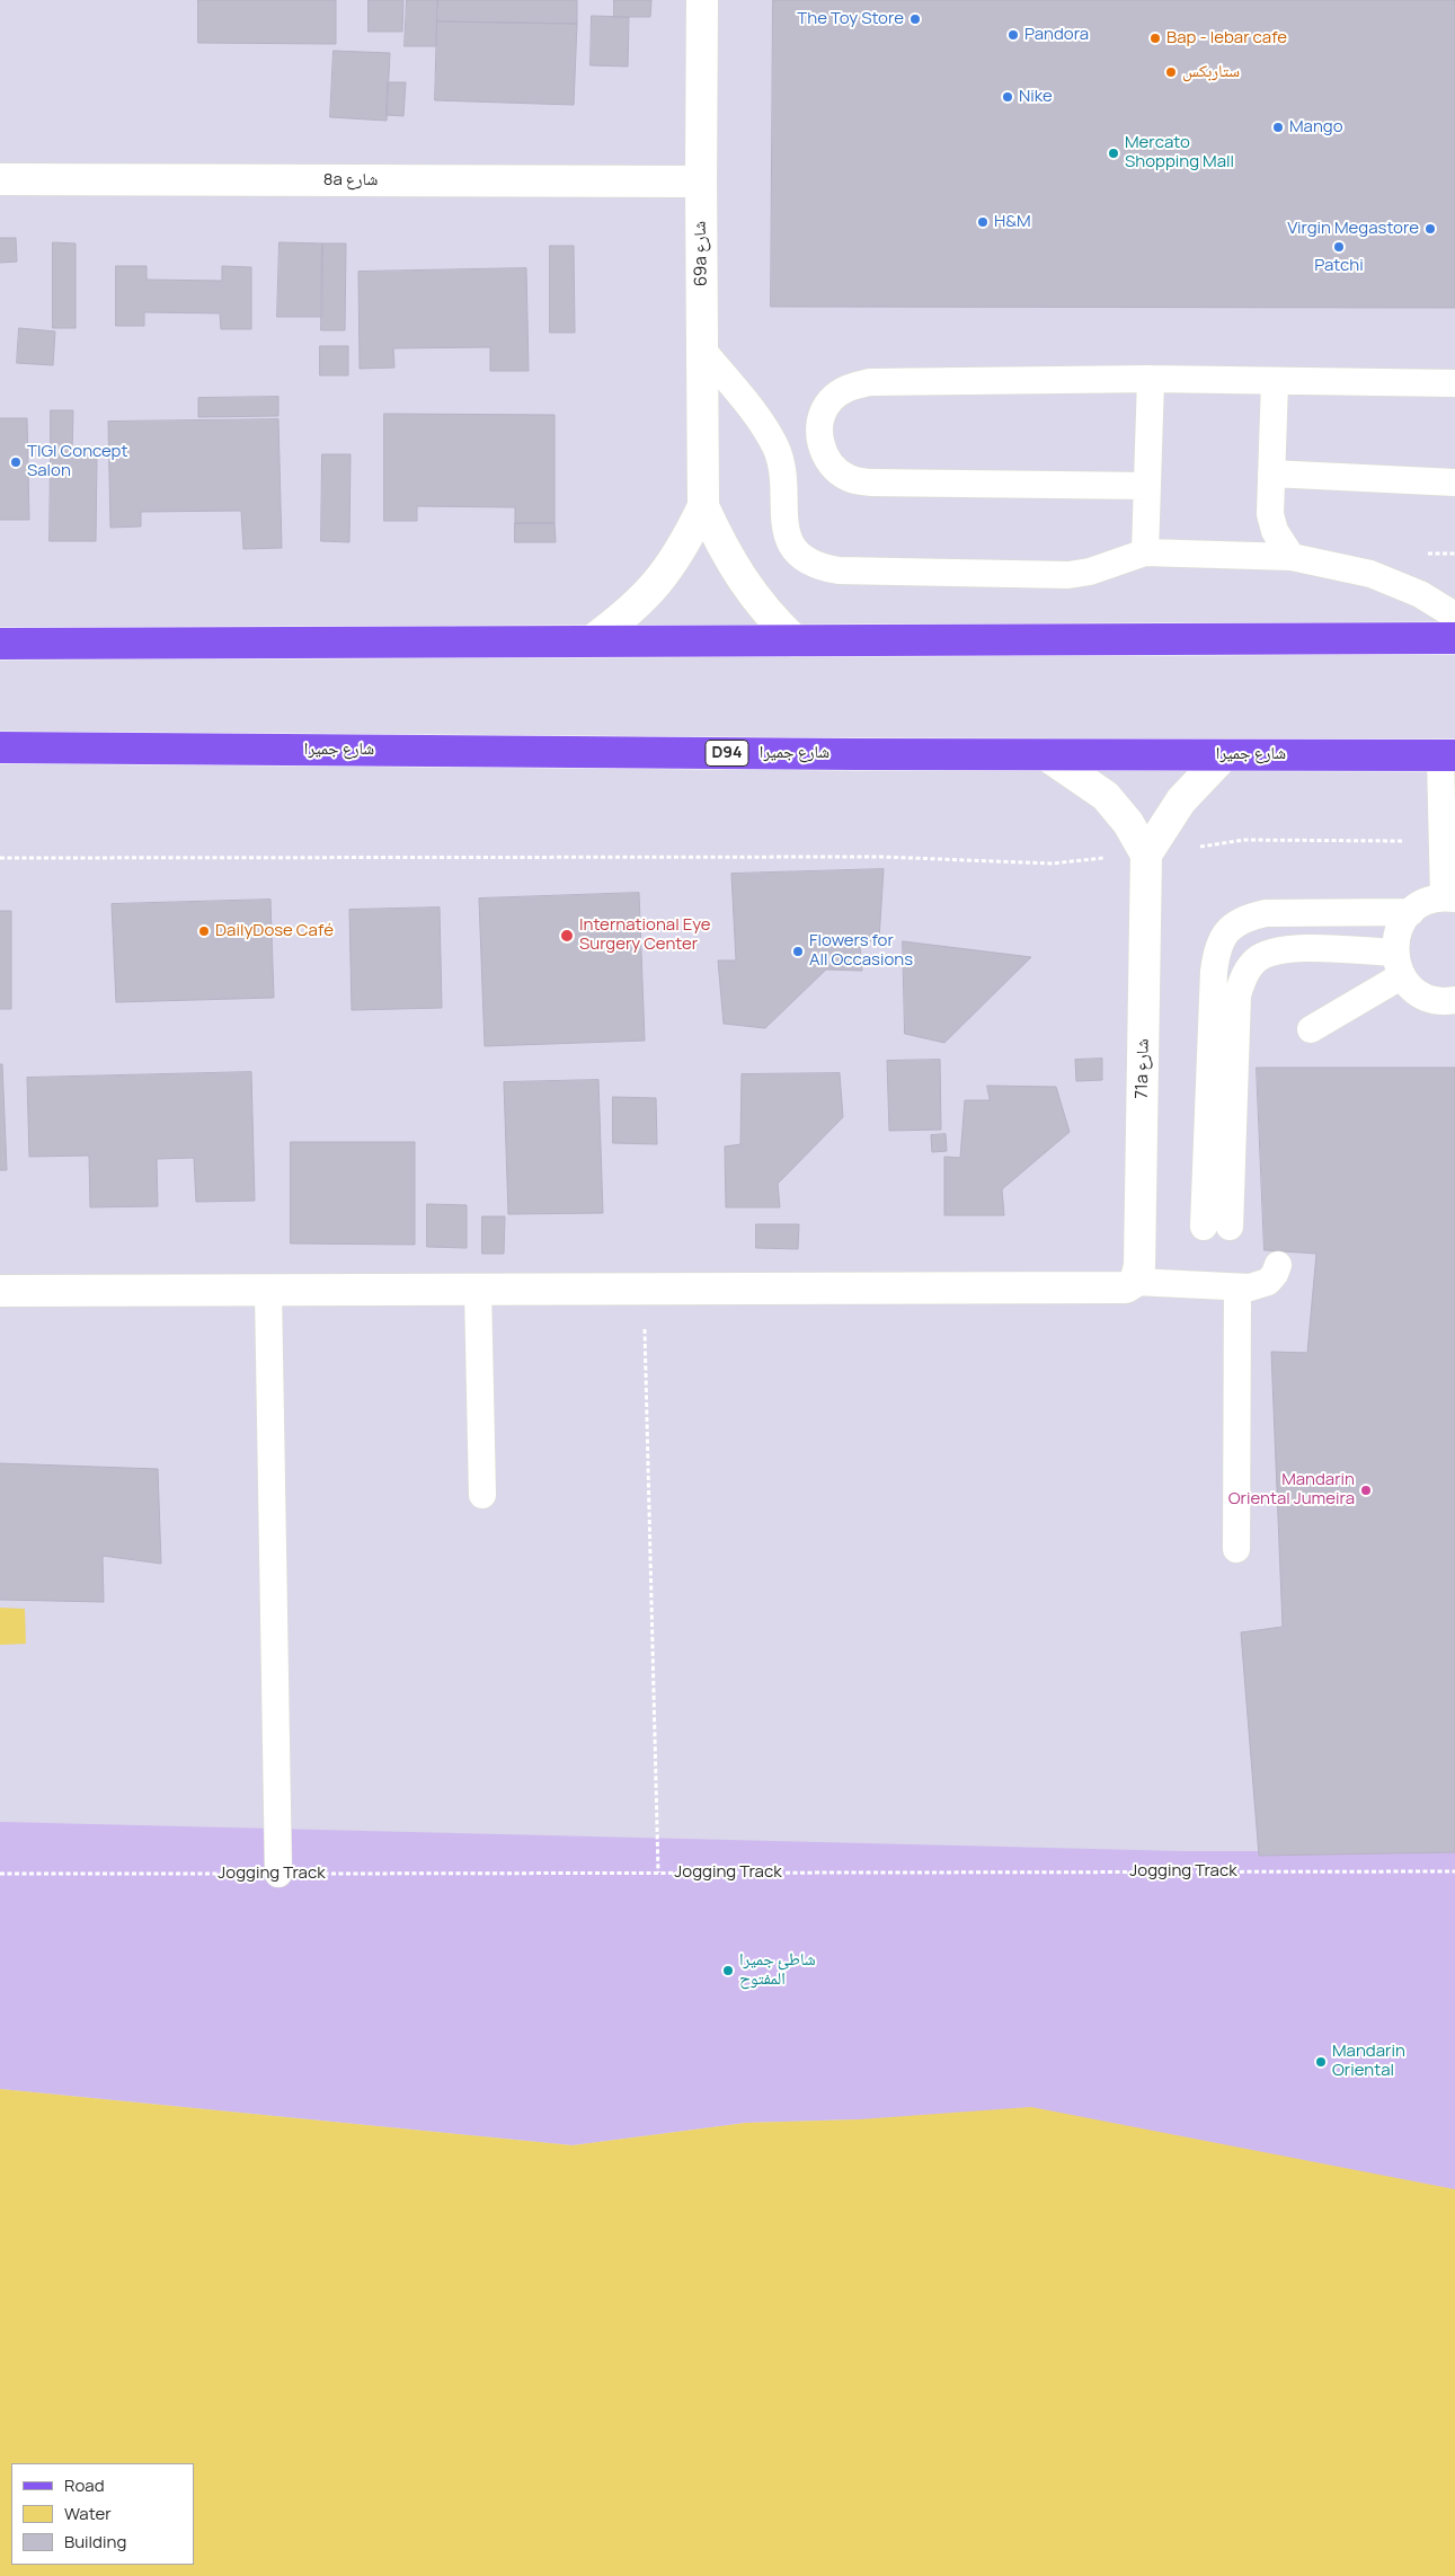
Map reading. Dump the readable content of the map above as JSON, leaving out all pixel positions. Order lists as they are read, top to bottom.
{
  "streets": {
    "main road": ["شارع جميرا", "D94"],
    "street": ["8a شارع", "69a شارع", "71a شارع"],
    "path": ["Jogging Track"]
  },
  "crossings": [
    ["8a شارع", "69a شارع"]
  ],
  "places": [
    "The Toy Store",
    "Pandora",
    "Bap - lebar cafe",
    "ستاربكس",
    "Nike",
    "Mango",
    "Mercato Shopping Mall",
    "H&M",
    "Virgin Megastore",
    "Patchi",
    "TIGI Concept Salon",
    "DailyDose Café",
    "International Eye Surgery Center",
    "Flowers for All Occasions",
    "Mandarin Oriental Jumeira",
    "شاطئ جميرا المفتوح",
    "Mandarin Oriental"
  ],
  "legend": ["Road", "Water", "Building"]
}
